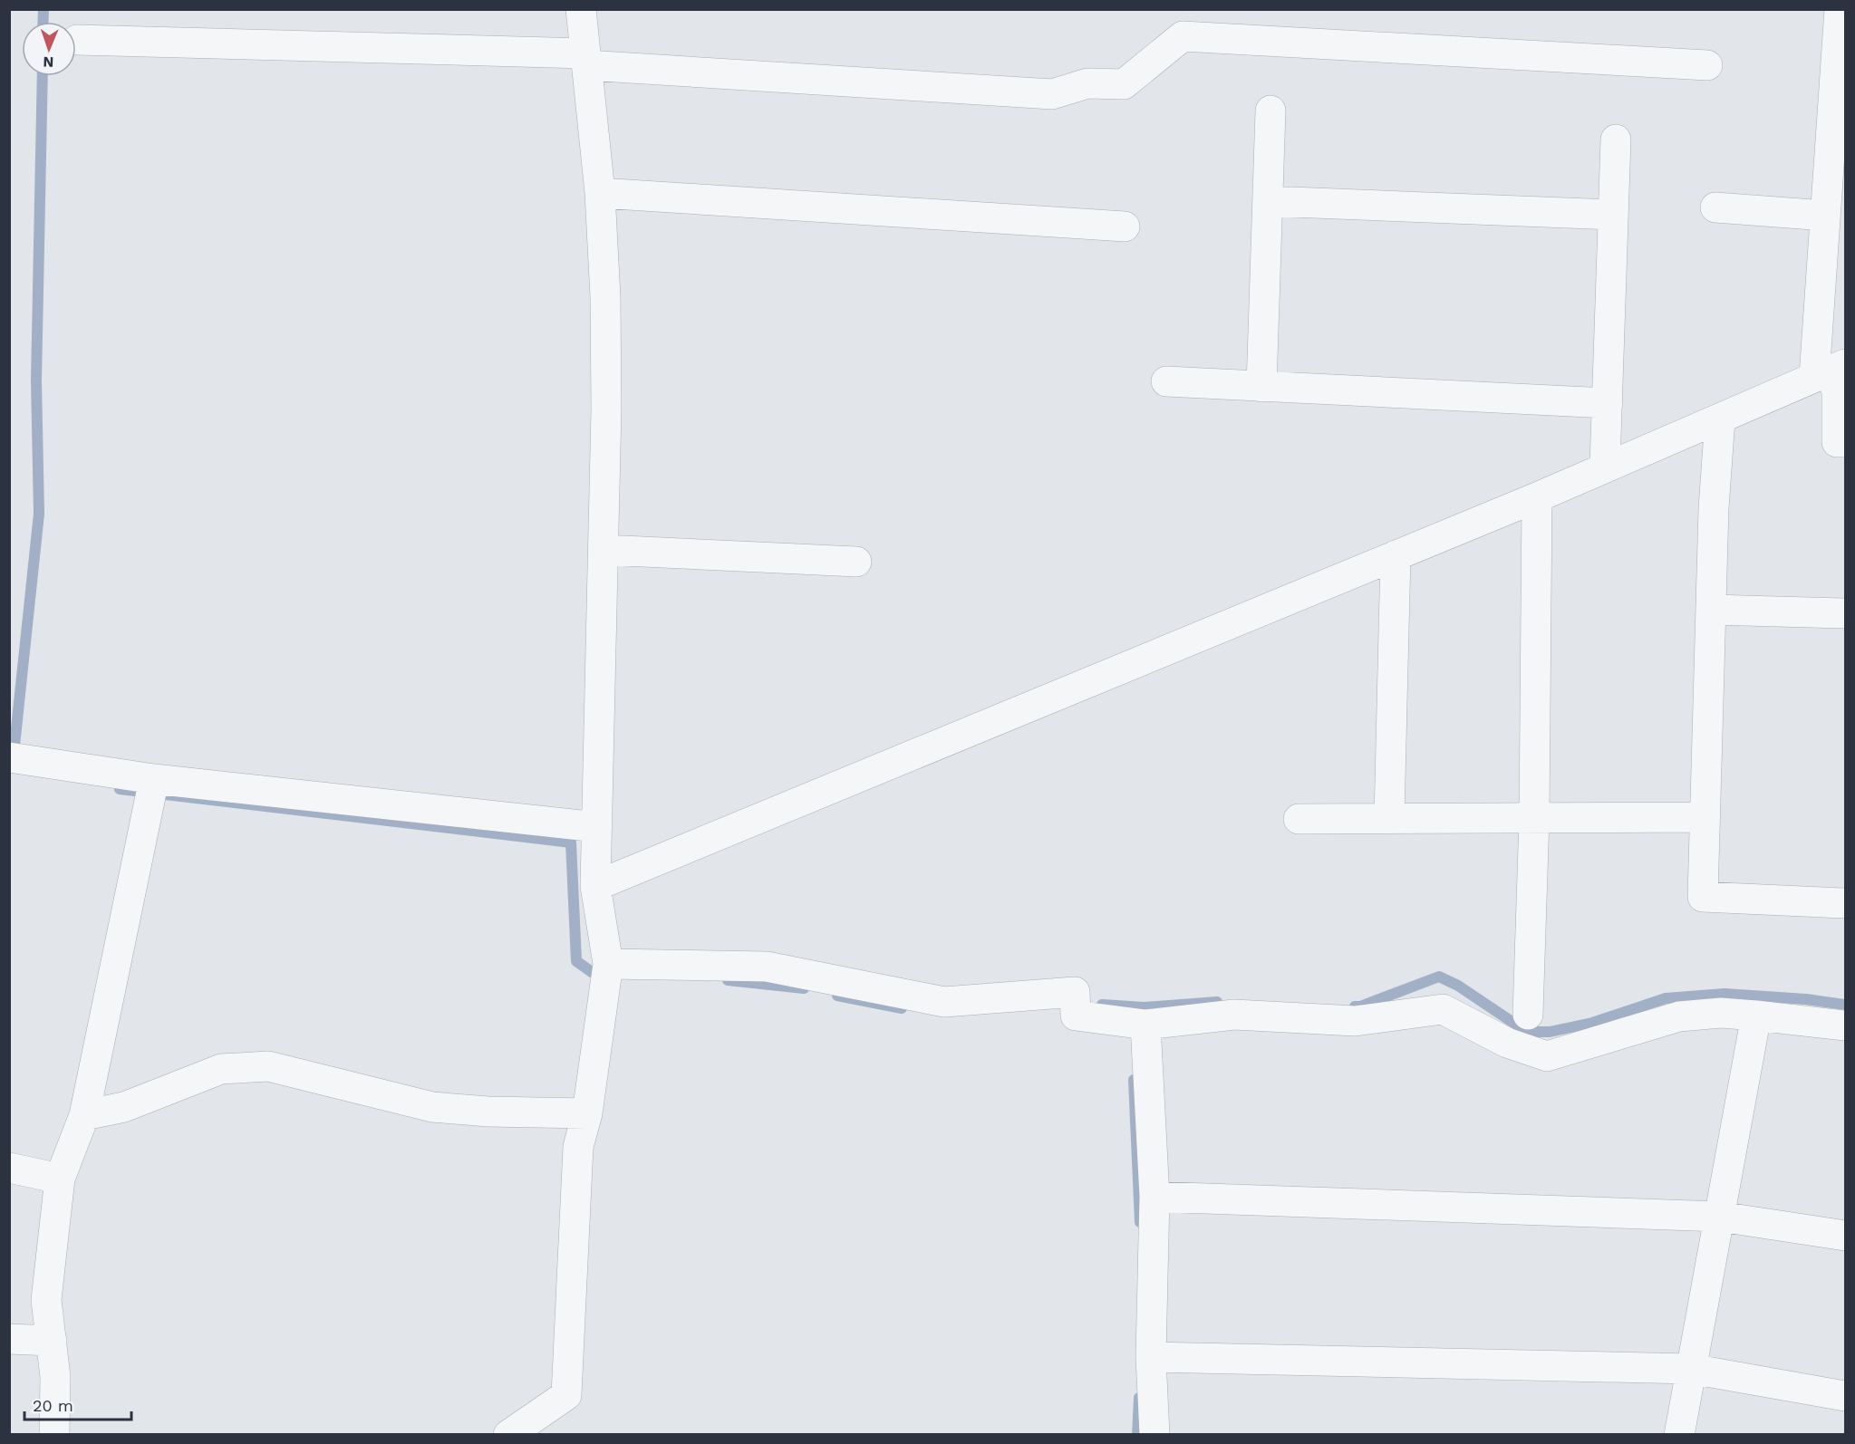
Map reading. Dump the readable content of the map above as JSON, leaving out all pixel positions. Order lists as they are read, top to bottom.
{
  "scale_bar": "20 m",
  "north": "bottom"
}
